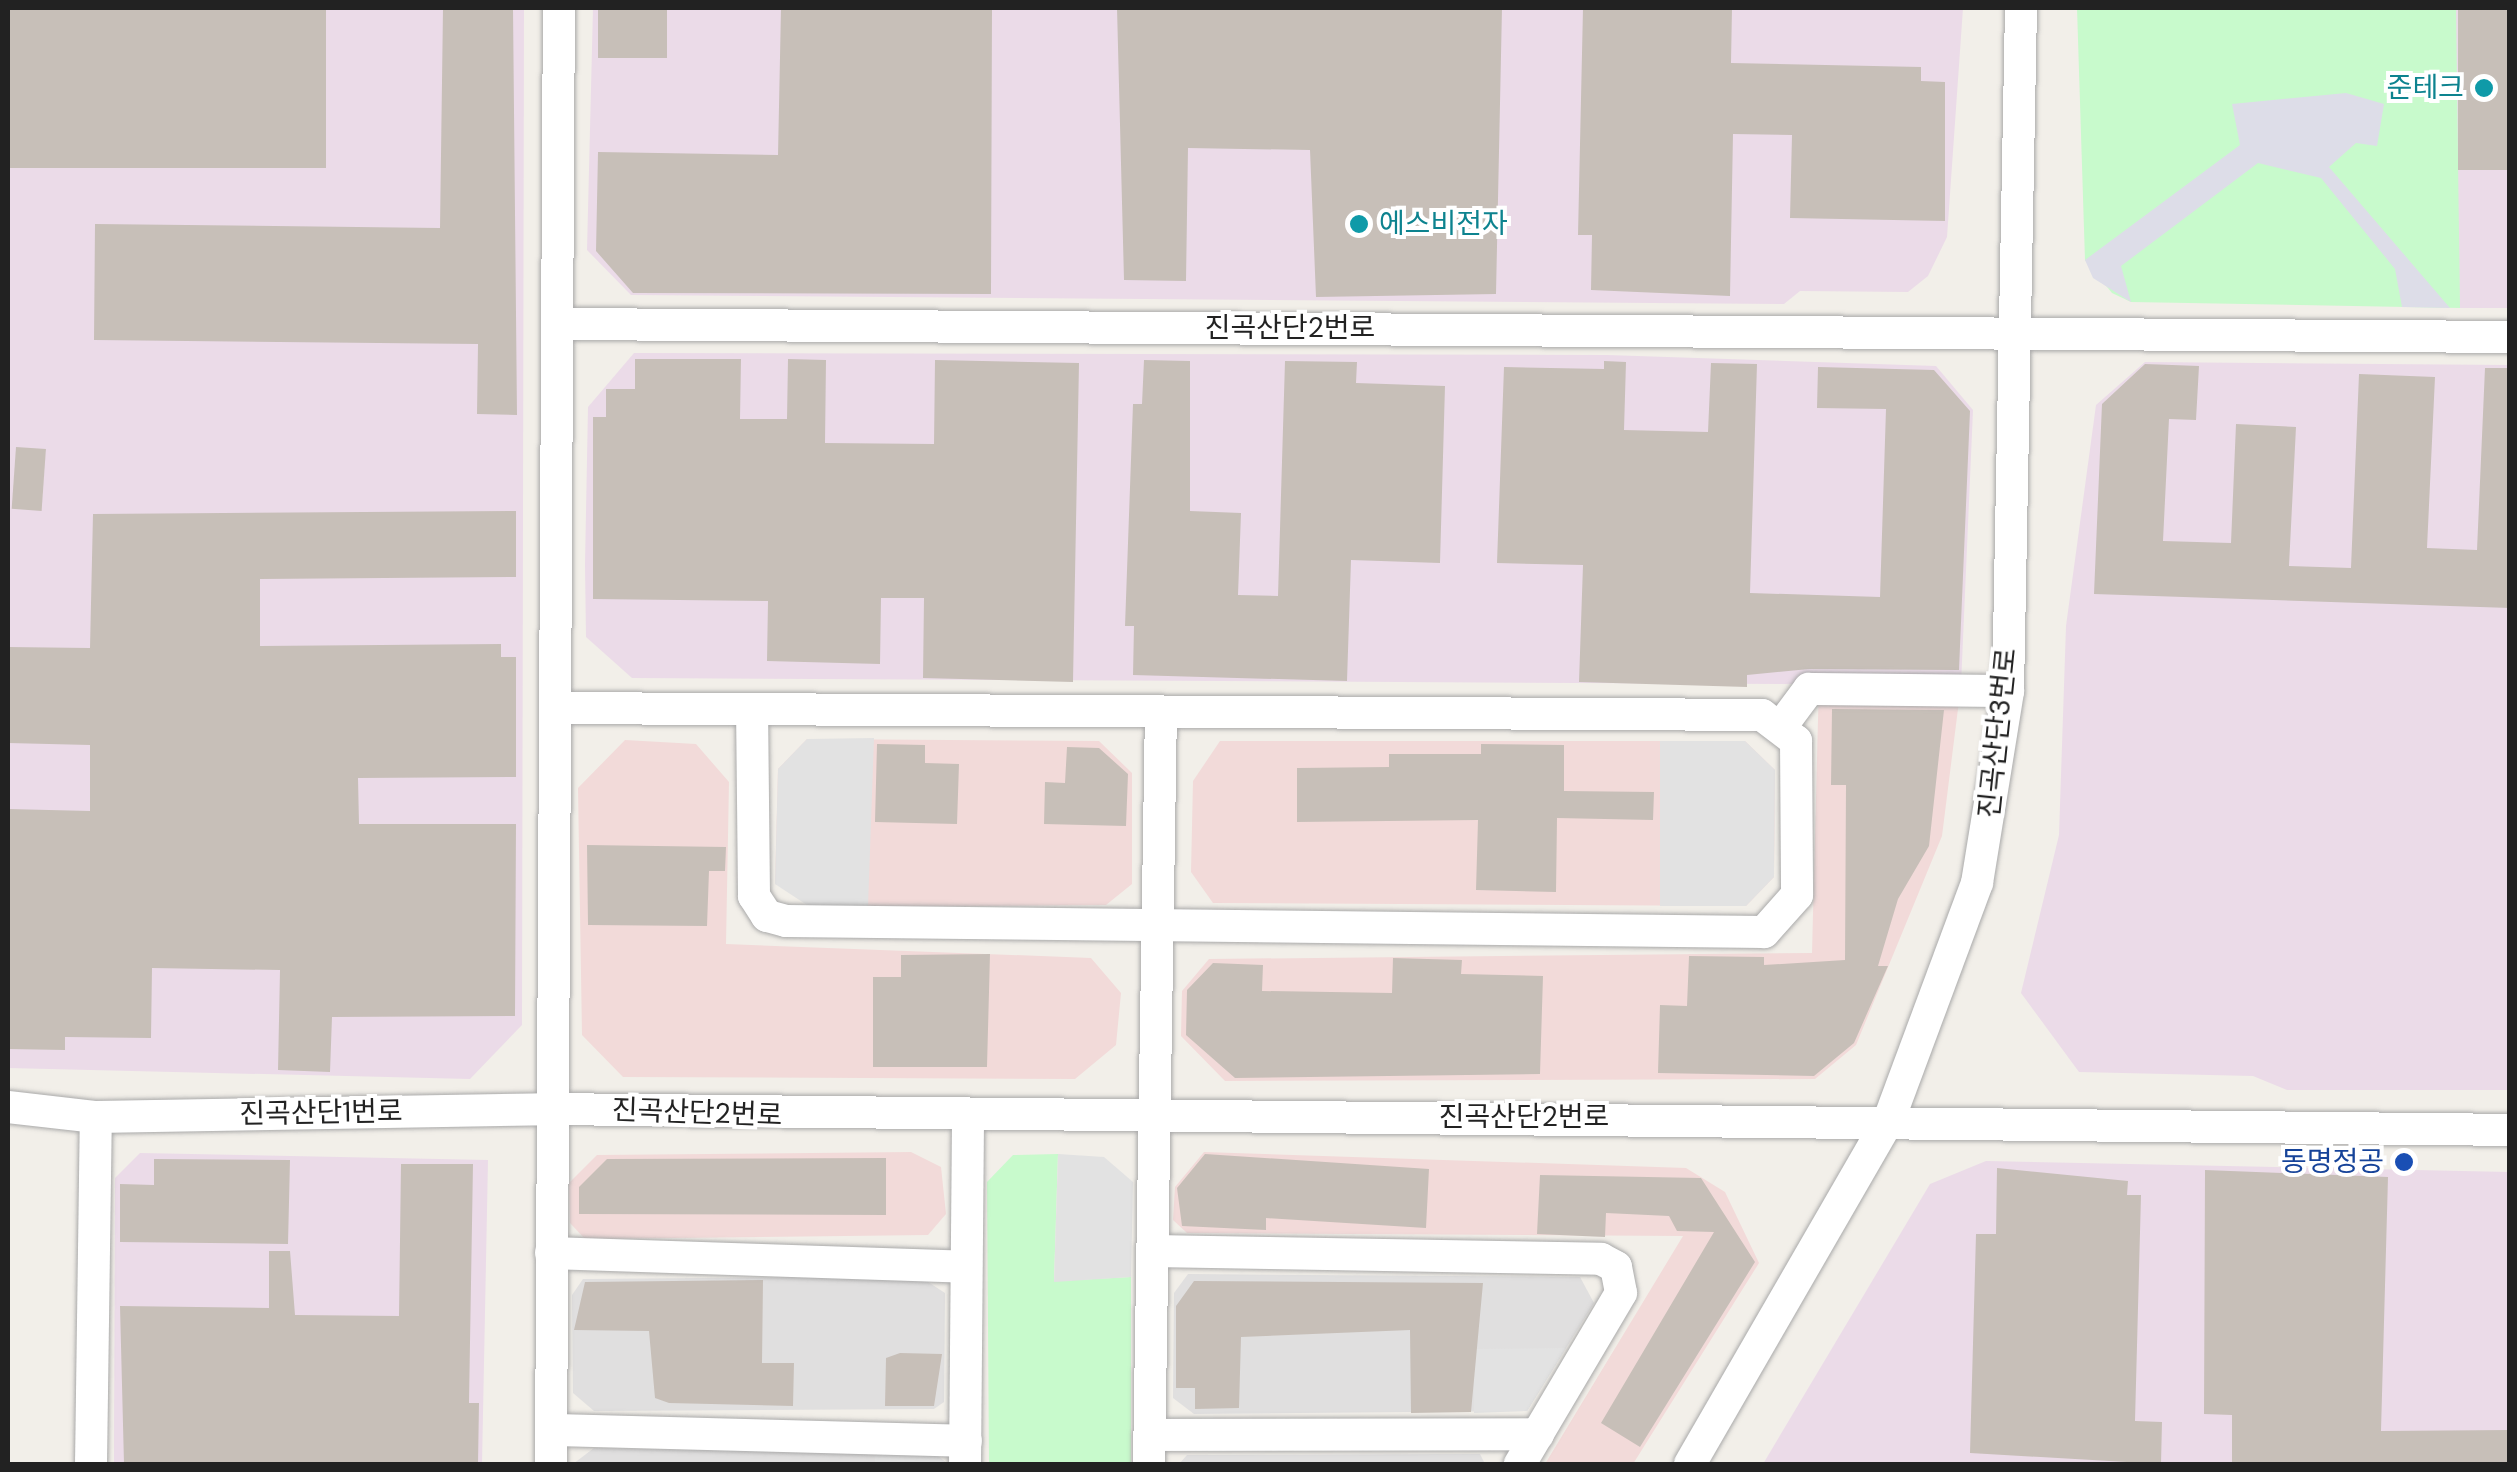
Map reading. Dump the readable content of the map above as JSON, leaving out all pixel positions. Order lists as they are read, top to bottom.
{
  "streets": {
    "street": ["진곡산단2번로", "진곡산단3번로", "진곡산단1번로"]
  },
  "crossings": [
    ["진곡산단2번로", "진곡산단3번로"],
    ["진곡산단2번로", "진곡산단1번로"]
  ],
  "places": ["준테크", "에스비전자", "동명정공"]
}
